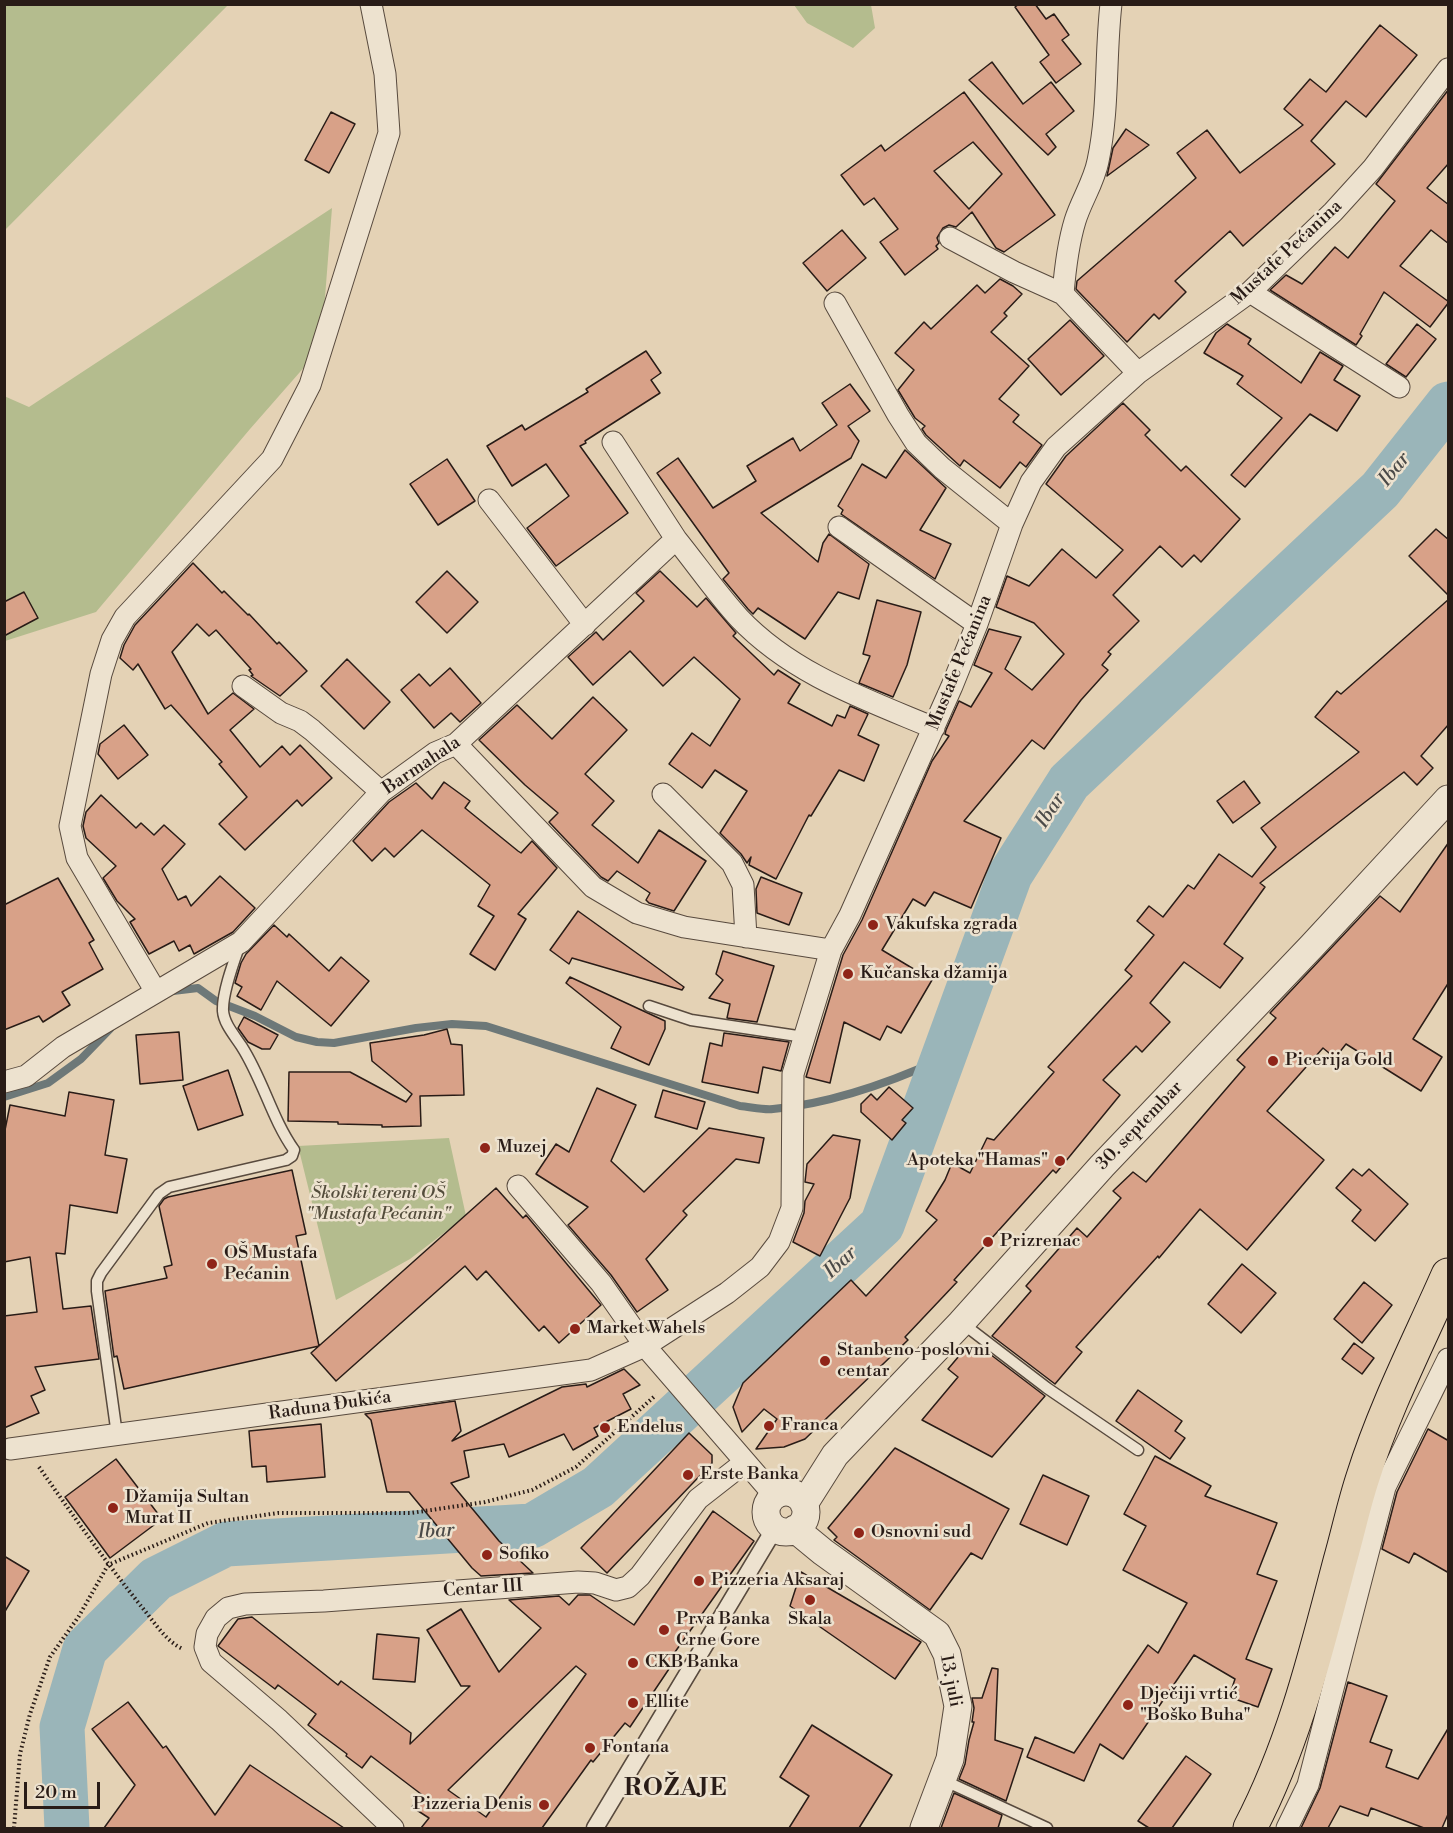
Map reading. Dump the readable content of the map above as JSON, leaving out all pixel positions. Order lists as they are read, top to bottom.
{
  "streets": {
    "street": [
      "Mustafe Pećanina",
      "Barmahala",
      "30. septembar",
      "Raduna Ðukića",
      "Centar III",
      "13. juli"
    ]
  },
  "crossings": [
    ["Mustafe Pećanina", "Raduna Ðukića"],
    ["30. septembar", "13. juli"]
  ],
  "districts": ["ROŽAJE"],
  "water": ["Ibar"],
  "parks": ["Školski tereni OŠ \"Mustafa Pećanin\""],
  "places": [
    "Vakufska zgrada",
    "Kučanska džamija",
    "Picerija Gold",
    "Muzej",
    "Apoteka \"Hamas\"",
    "Prizrenac",
    "OŠ Mustafa Pećanin",
    "Market Wahels",
    "Stanbeno-poslovni centar",
    "Franca",
    "Endelus",
    "Erste Banka",
    "Džamija Sultan Murat II",
    "Osnovni sud",
    "Sofiko",
    "Pizzeria Aksaraj",
    "Skala",
    "Prva Banka Crne Gore",
    "CKB Banka",
    "Ellite",
    "Dječiji vrtić \"Boško Buha\"",
    "Fontana",
    "Pizzeria Denis"
  ],
  "scale_bar": "20 m"
}
